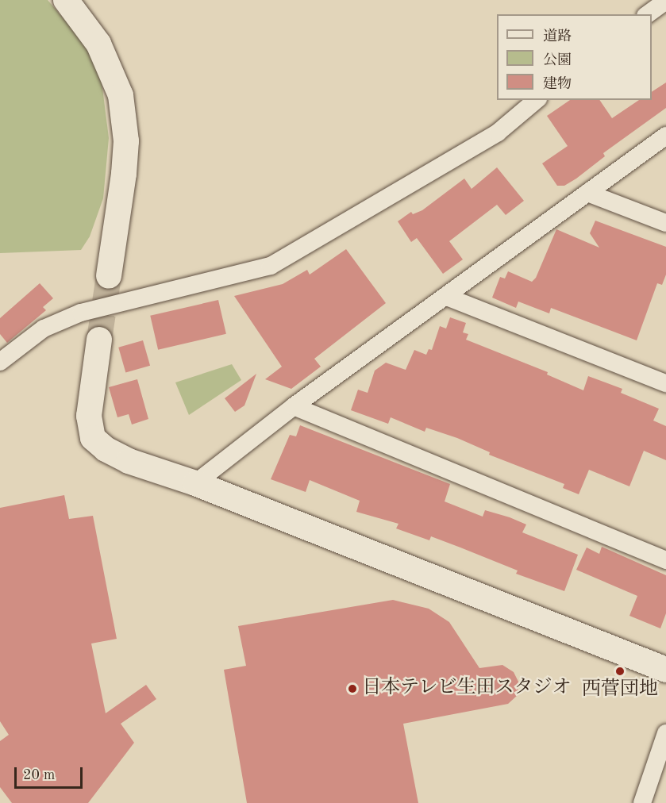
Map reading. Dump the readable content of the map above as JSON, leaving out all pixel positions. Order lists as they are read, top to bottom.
{
  "places": ["西菅団地", "日本テレビ生田スタジオ"],
  "legend": ["道路", "公園", "建物"],
  "scale_bar": "20 m"
}
